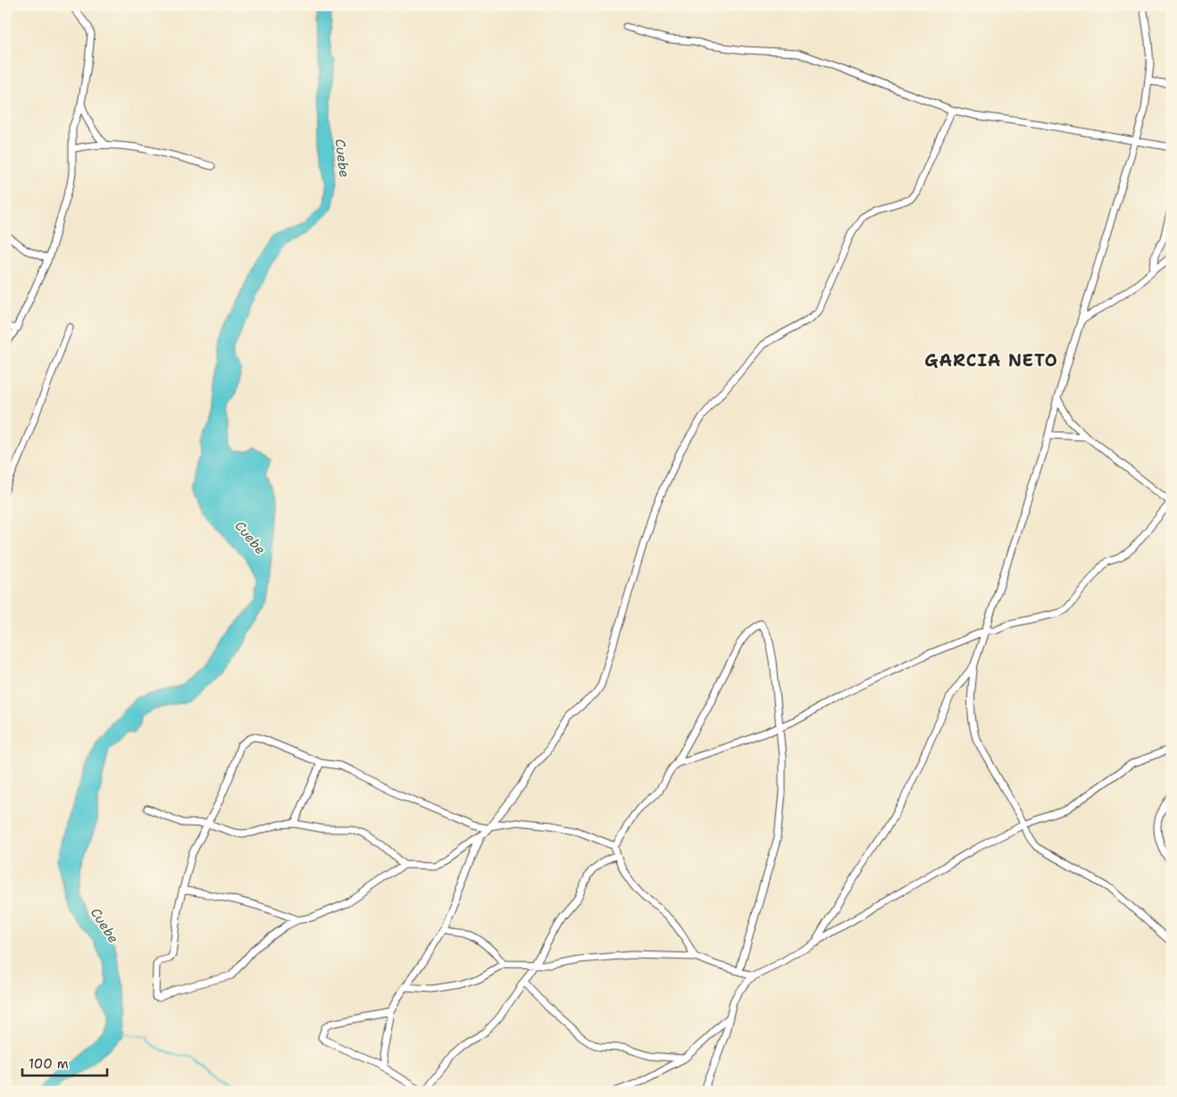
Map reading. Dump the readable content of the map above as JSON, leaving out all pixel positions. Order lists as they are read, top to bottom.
{
  "districts": ["GARCIA NETO"],
  "water": ["Cuebe"],
  "scale_bar": "100 m"
}
